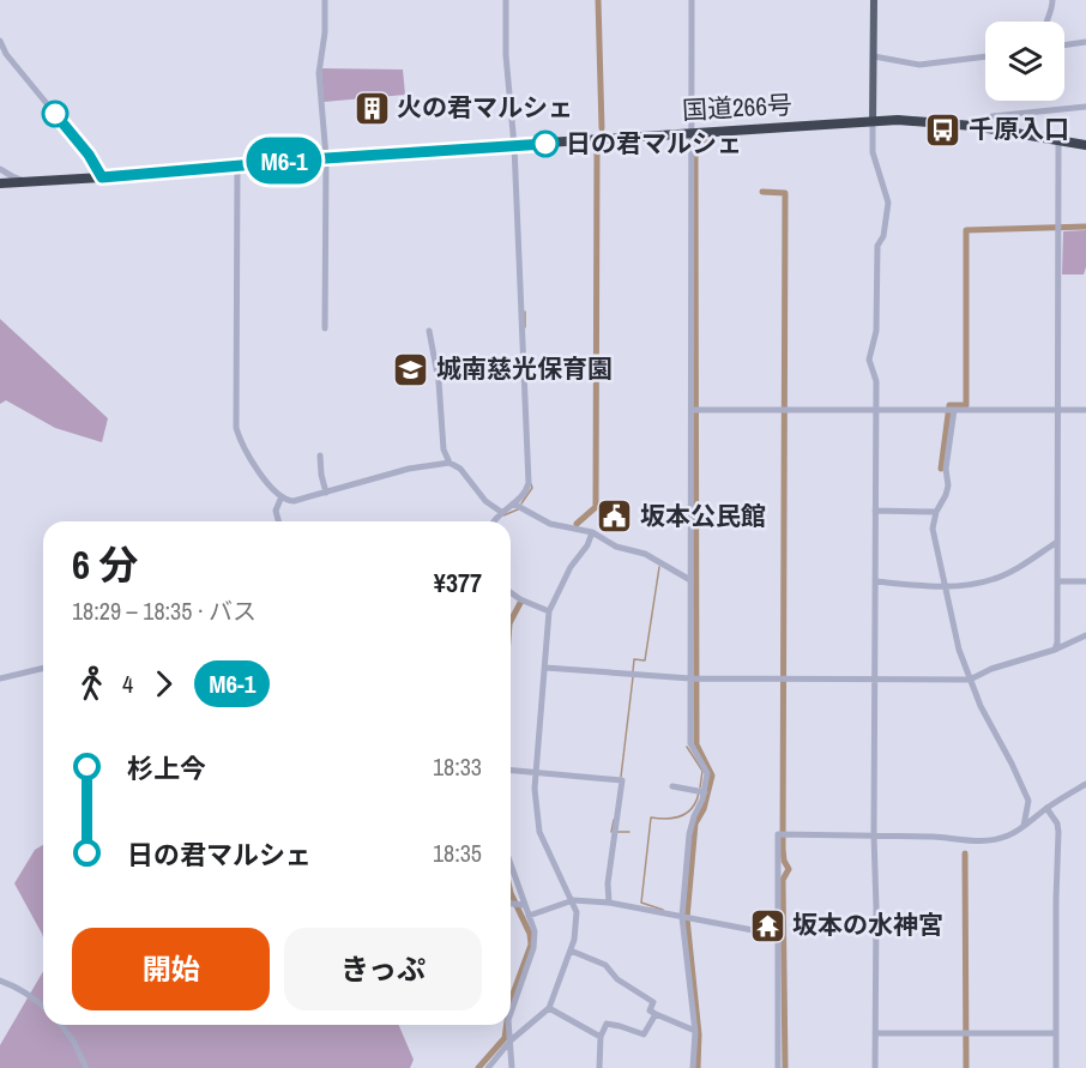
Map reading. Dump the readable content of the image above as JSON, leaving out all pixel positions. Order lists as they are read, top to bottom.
{
  "streets": {
    "highway": ["国道266号"]
  },
  "places": {
    "building": ["火の君マルシェ"],
    "bus stop": ["千原入口"],
    "other": ["日の君マルシェ"],
    "school or university": ["城南慈光保育園"],
    "public building": ["坂本公民館"],
    "temple": ["坂本の水神宮"]
  },
  "lines": ["bus line M6-1"],
  "page": {
    "on_map": "M6-1",
    "heading": ["6 分", "18:29 – 18:35 · バス", "¥377"],
    "legs": ["4", "M6-1"],
    "list": [
      {
        "name": "杉上今",
        "value": "18:33"
      },
      {
        "name": "日の君マルシェ",
        "value": "18:35"
      }
    ],
    "buttons": ["開始", "きっぷ"]
  }
}
